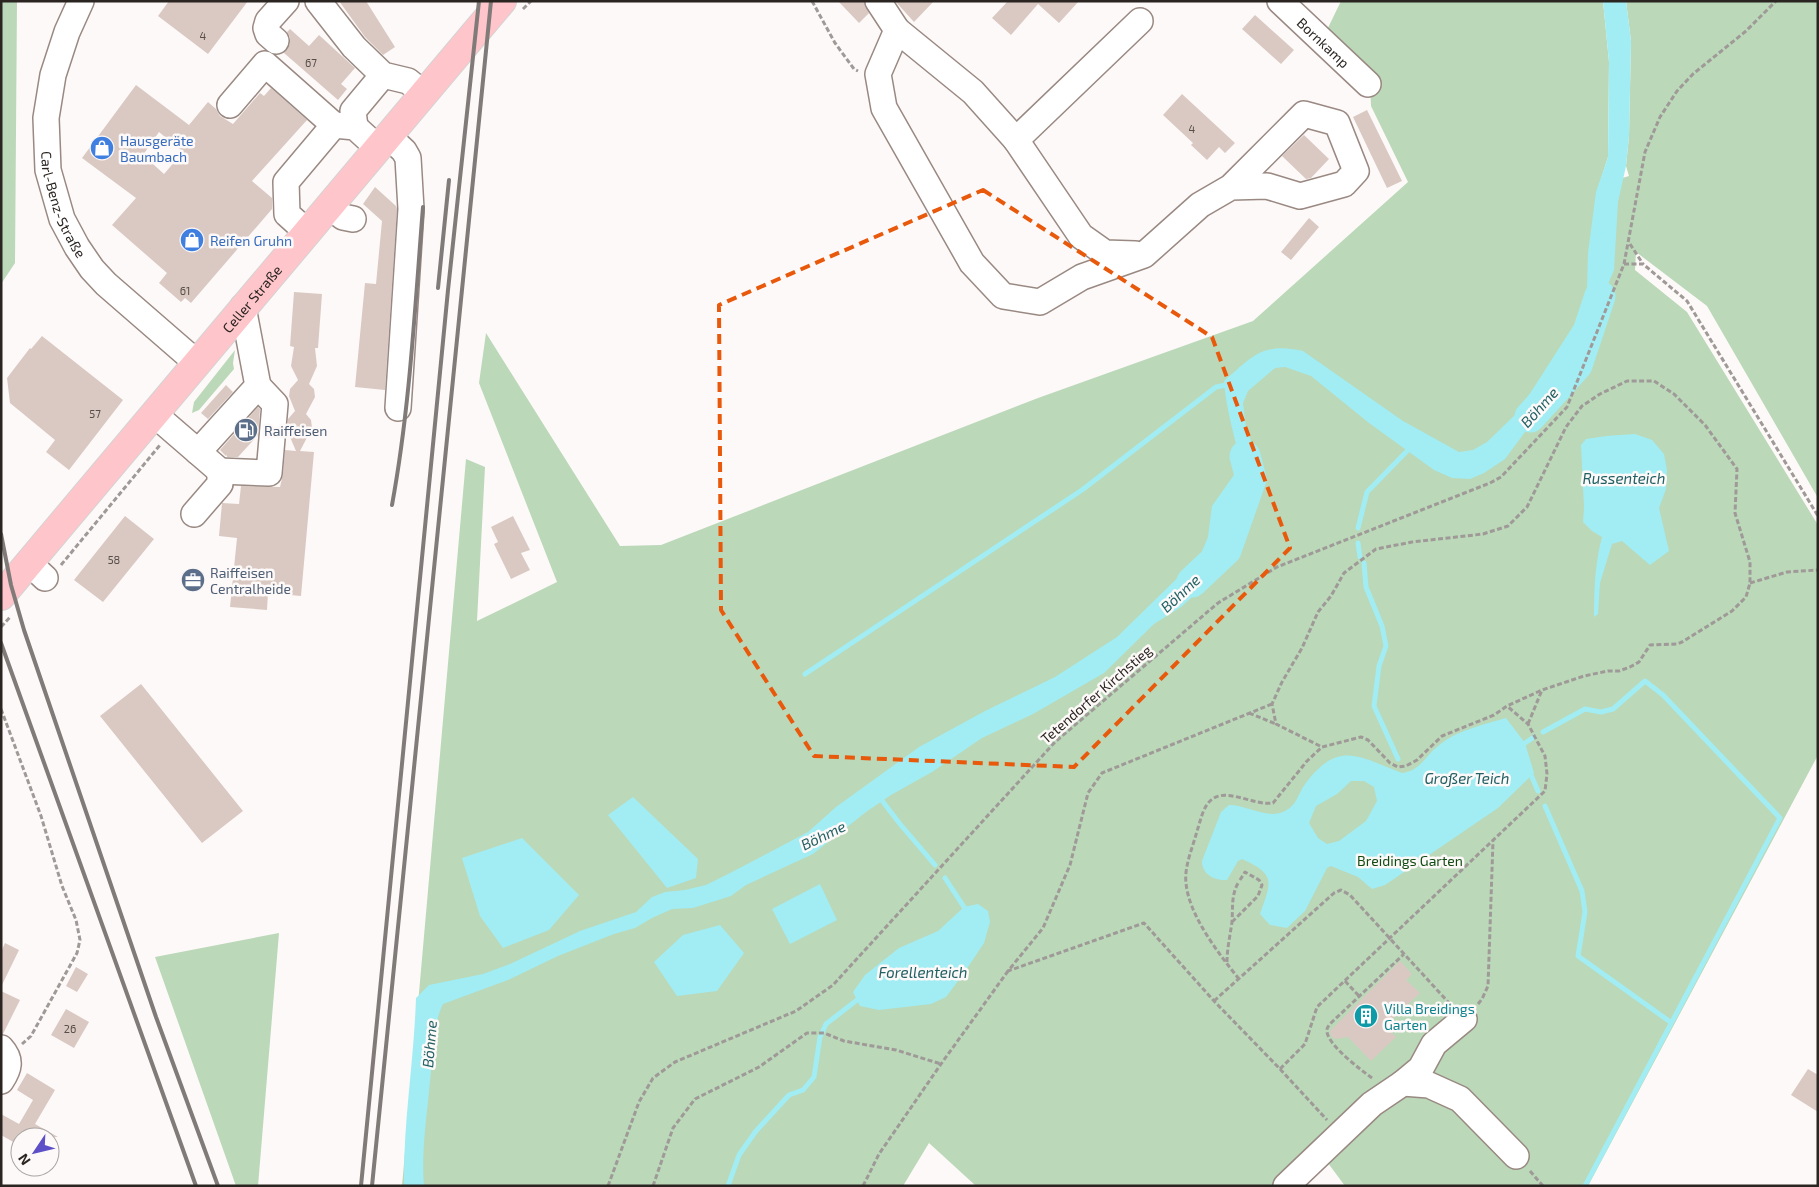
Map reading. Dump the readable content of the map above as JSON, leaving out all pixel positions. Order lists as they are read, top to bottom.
{
  "streets": {
    "main road": ["Celler Straße"],
    "street": ["Bornkamp", "Carl-Benz-Straße"],
    "path": ["Tetendorfer Kirchstieg"]
  },
  "crossings": [
    ["Carl-Benz-Straße", "Celler Straße"]
  ],
  "water": [
    "Böhme",
    "Russenteich",
    "Großer Teich",
    "Forellenteich"
  ],
  "parks": ["Breidings Garten"],
  "places": {
    "shop": ["Hausgeräte Baumbach", "Reifen Gruhn"],
    "fuel station": ["Raiffeisen"],
    "office": ["Raiffeisen Centralheide"],
    "building": ["Villa Breidings Garten"]
  },
  "house_numbers": [
    "4",
    "67",
    "4",
    "61",
    "57",
    "58",
    "26"
  ],
  "north": "bottom left"
}
